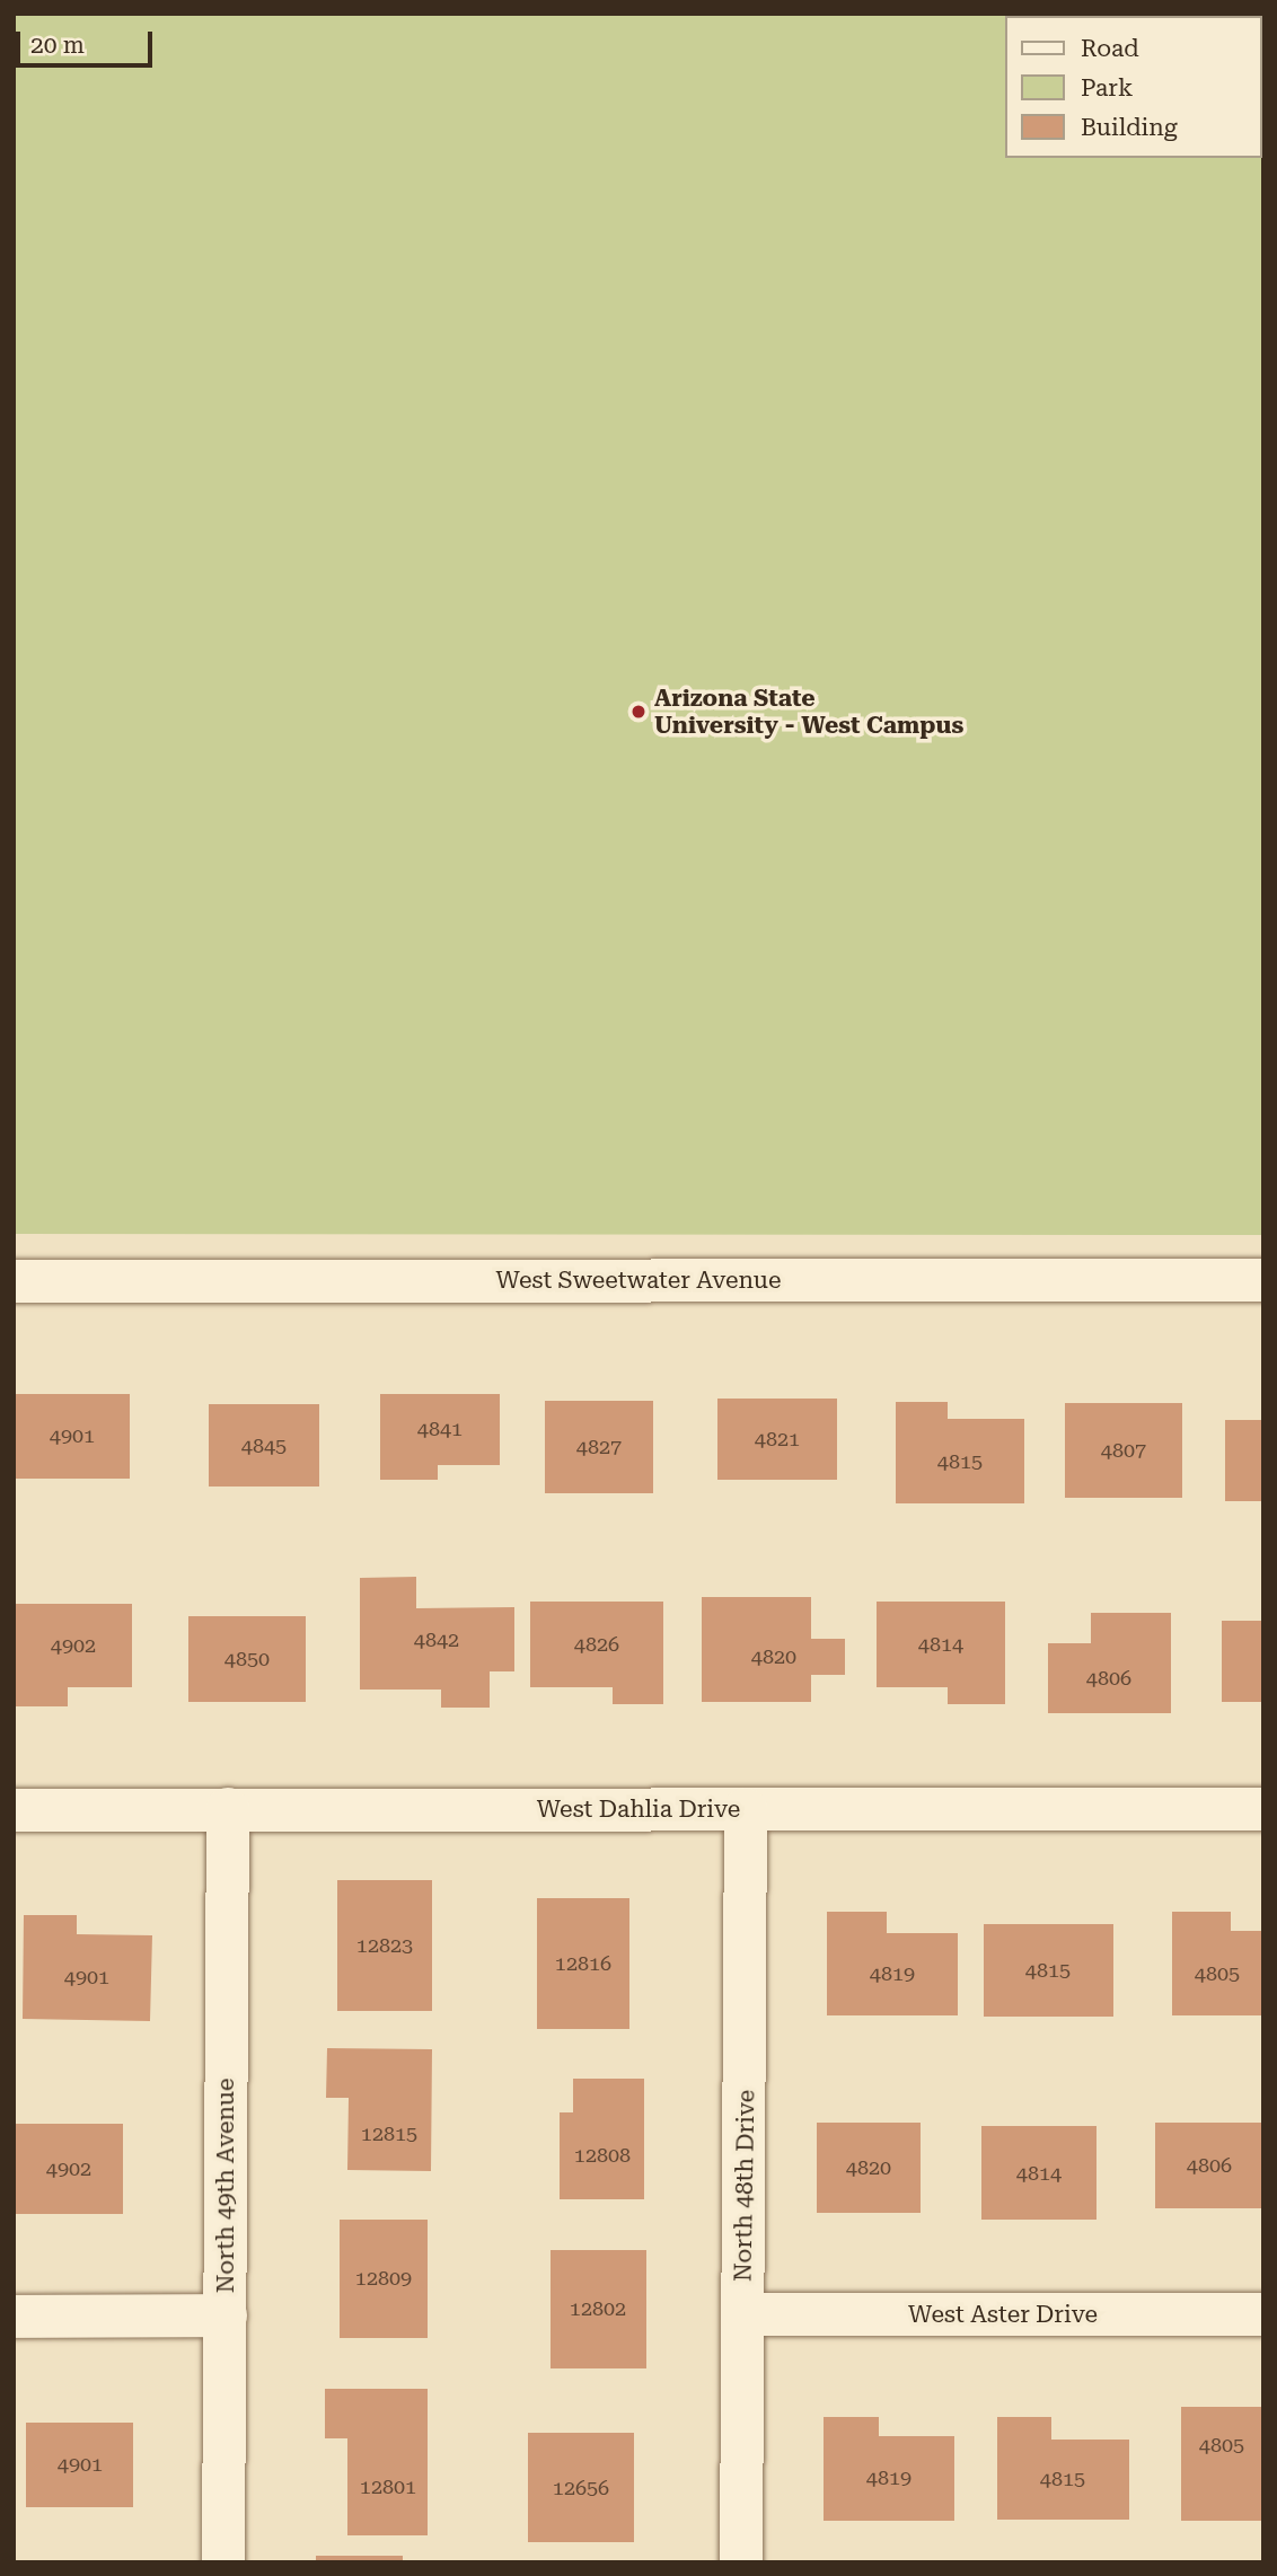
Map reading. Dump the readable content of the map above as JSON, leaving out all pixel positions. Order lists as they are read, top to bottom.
{
  "streets": {
    "street": [
      "West Sweetwater Avenue",
      "West Dahlia Drive",
      "North 49th Avenue",
      "North 48th Drive",
      "West Aster Drive"
    ]
  },
  "crossings": [
    ["West Dahlia Drive", "North 49th Avenue"],
    ["West Dahlia Drive", "North 48th Drive"],
    ["North 48th Drive", "West Aster Drive"]
  ],
  "places": ["Arizona State University - West Campus"],
  "house_numbers": [
    "4841",
    "4901",
    "4821",
    "4845",
    "4827",
    "4807",
    "4815",
    "4842",
    "4826",
    "4814",
    "4902",
    "4820",
    "4850",
    "4806",
    "12823",
    "12816",
    "4815",
    "4819",
    "4805",
    "4901",
    "12815",
    "12808",
    "4806",
    "4820",
    "4902",
    "4814",
    "12809",
    "12802",
    "4805",
    "4901",
    "4819",
    "4815",
    "12801",
    "12656"
  ],
  "legend": ["Road", "Park", "Building"],
  "scale_bar": "20 m"
}
